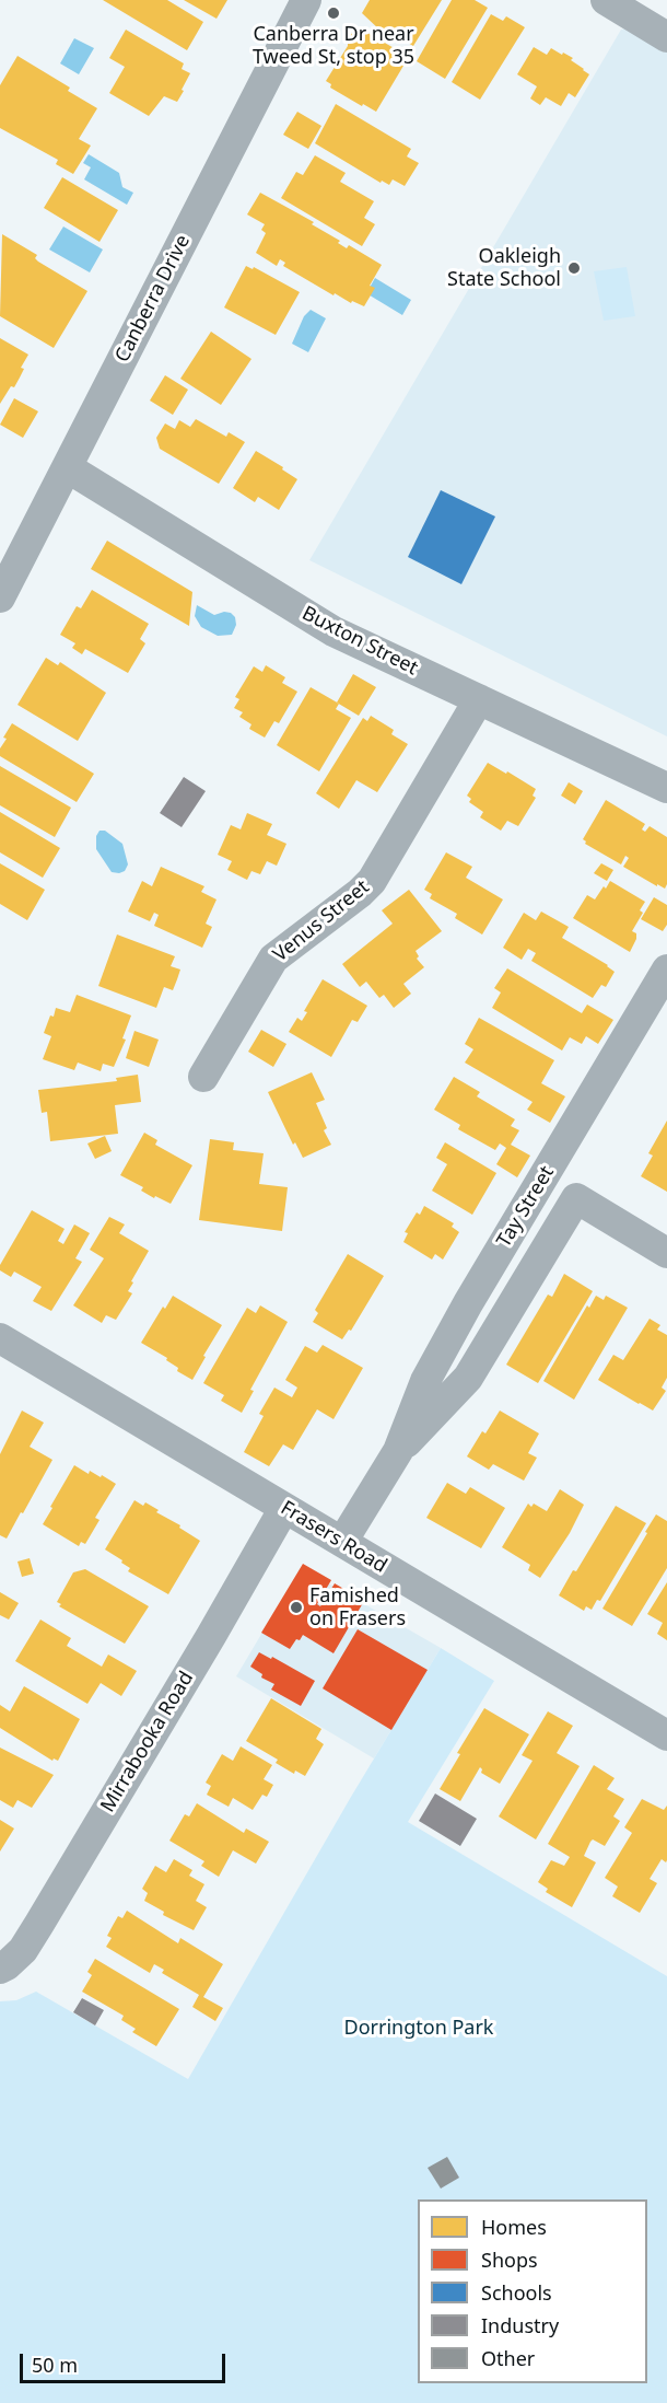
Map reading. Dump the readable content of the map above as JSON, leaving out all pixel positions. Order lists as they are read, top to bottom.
{
  "streets": {
    "street": [
      "Canberra Drive",
      "Buxton Street",
      "Venus Street",
      "Tay Street",
      "Frasers Road",
      "Mirrabooka Road"
    ]
  },
  "crossings": [
    ["Canberra Drive", "Buxton Street"],
    ["Buxton Street", "Venus Street"],
    ["Tay Street", "Frasers Road"],
    ["Frasers Road", "Mirrabooka Road"]
  ],
  "parks": ["Dorrington Park"],
  "places": ["Canberra Dr near Tweed St, stop 35", "Oakleigh State School", "Famished on Frasers"],
  "legend": [
    "Homes",
    "Shops",
    "Schools",
    "Industry",
    "Other"
  ],
  "scale_bar": "50 m"
}
